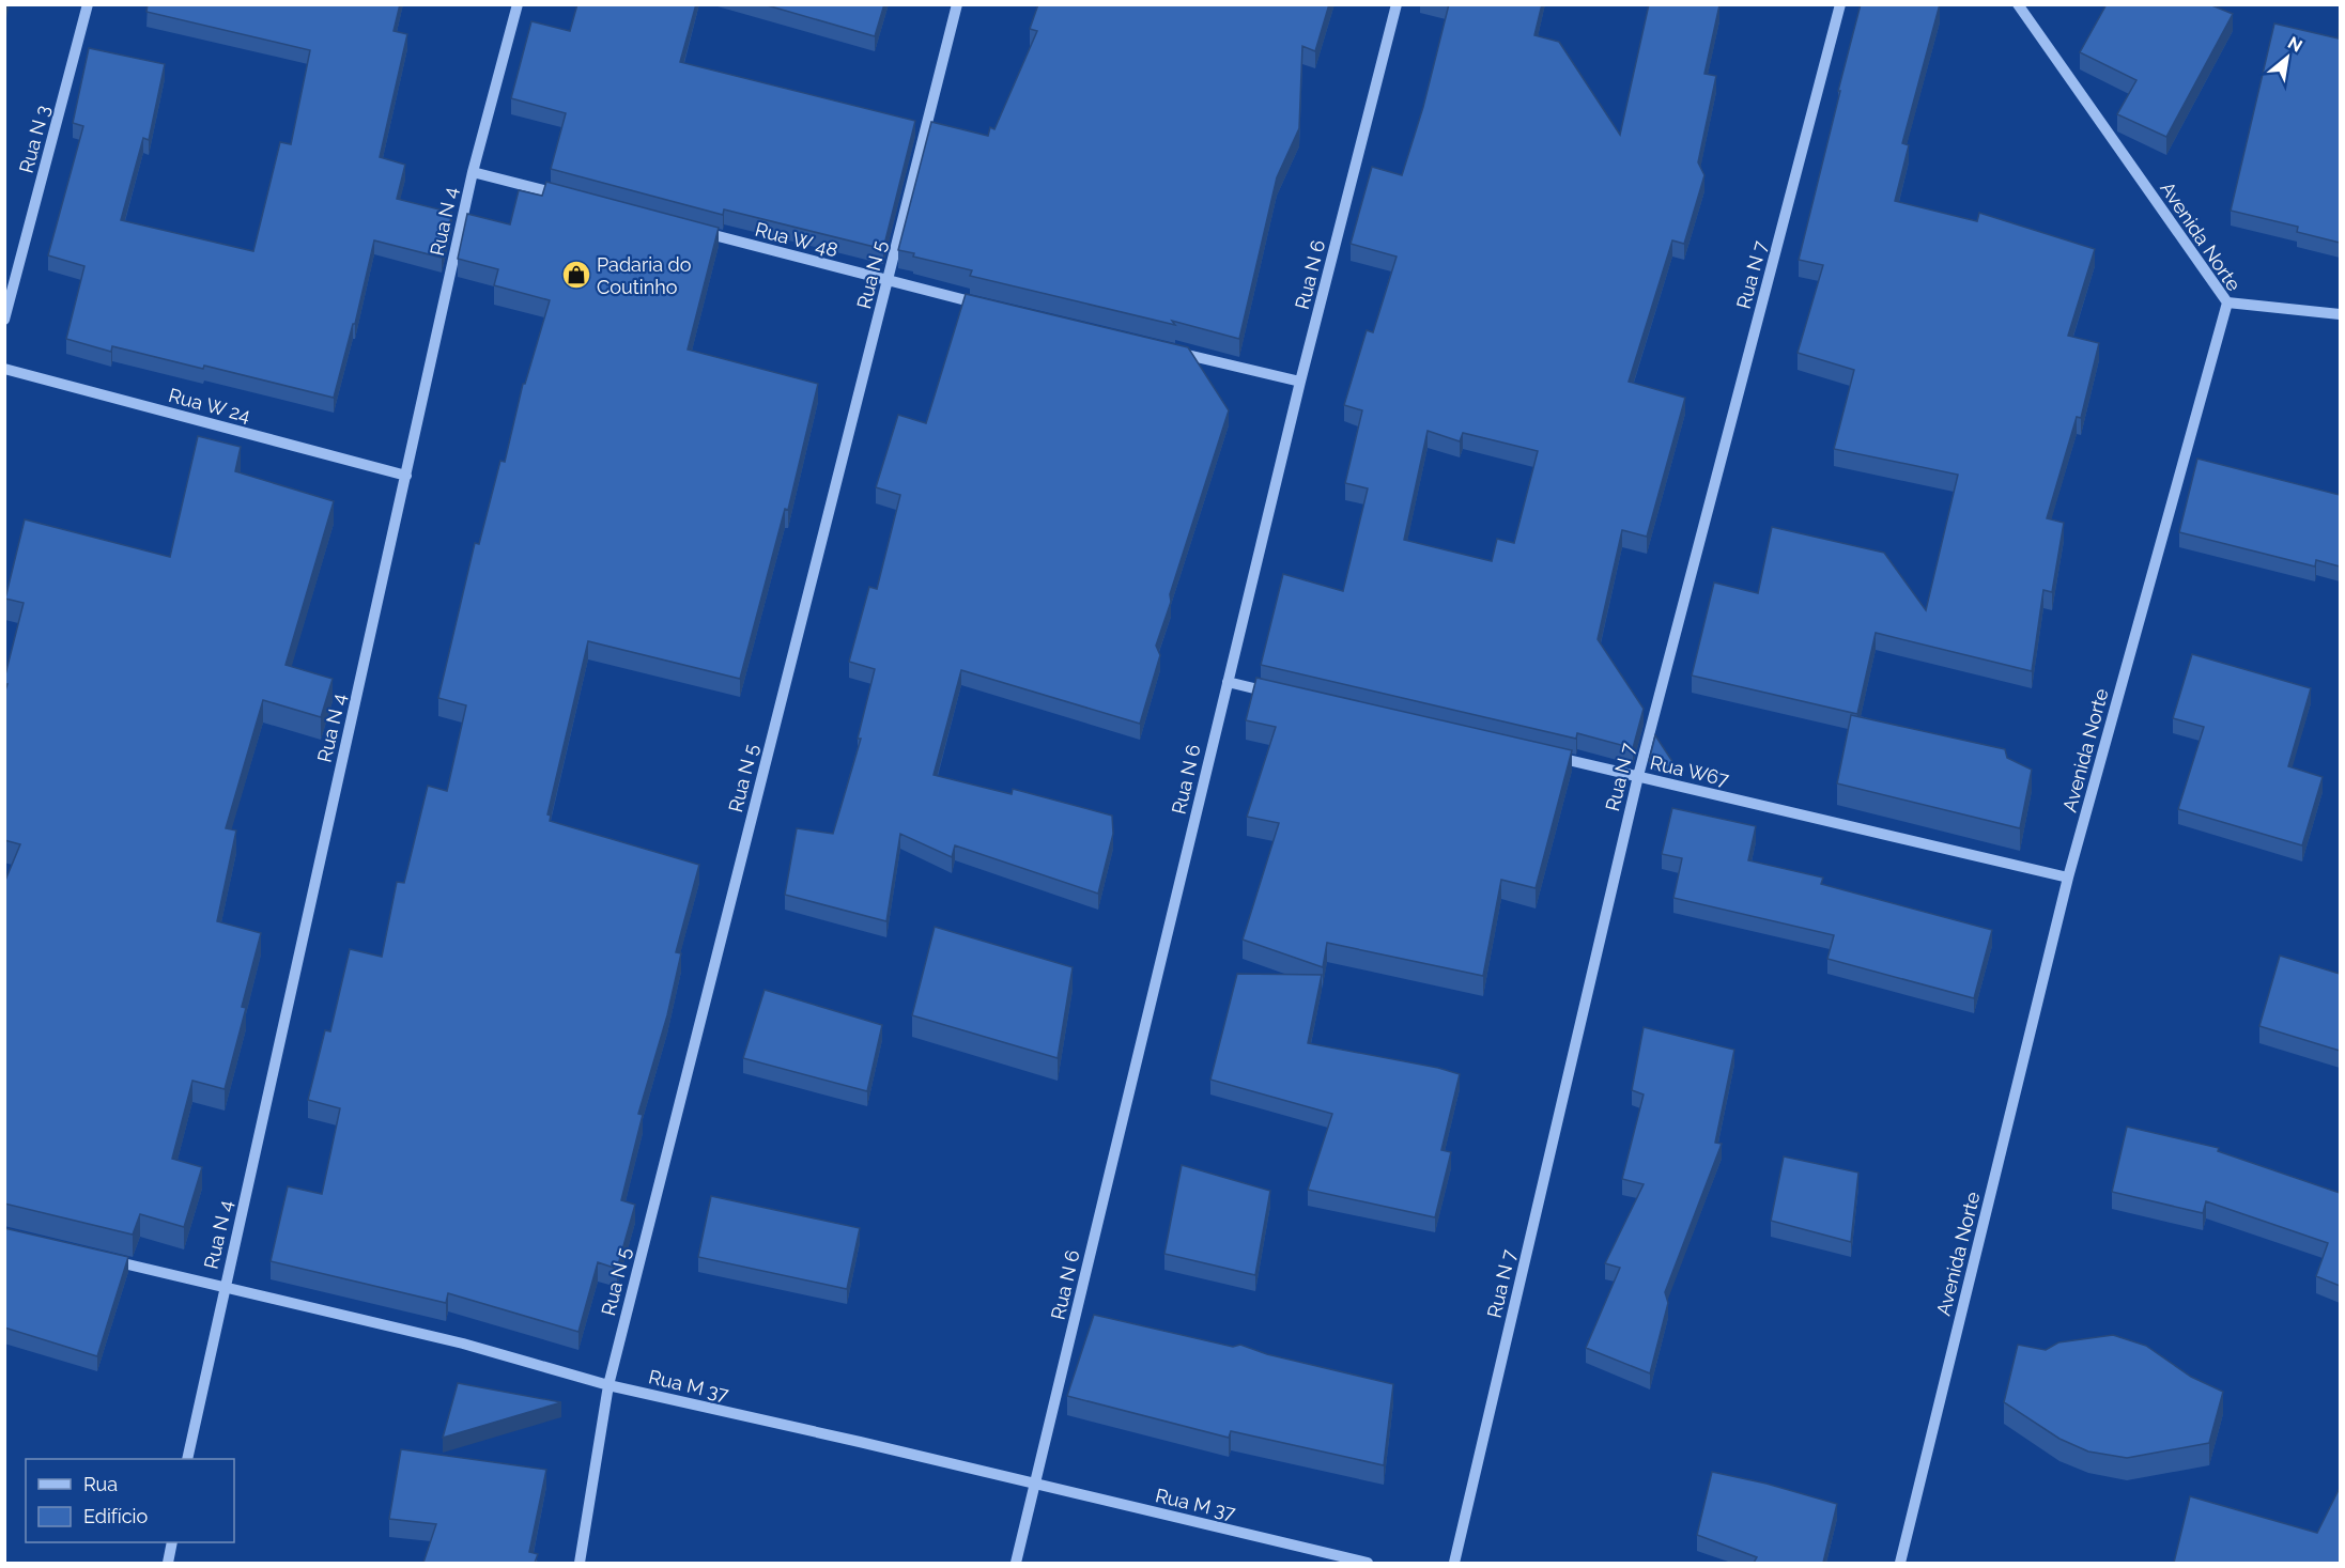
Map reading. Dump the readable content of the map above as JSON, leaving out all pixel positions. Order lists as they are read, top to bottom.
{
  "streets": {
    "street": [
      "Rua N 3",
      "Rua N 4",
      "Avenida Norte",
      "Rua W 48",
      "Rua N 5",
      "Rua N 6",
      "Rua N 7",
      "Rua W 24",
      "Rua W67",
      "Rua M 37"
    ]
  },
  "crossings": [
    ["Rua N 4", "Rua W 24"],
    ["Rua N 4", "Rua M 37"],
    ["Avenida Norte", "Rua W67"],
    ["Rua W 48", "Rua N 5"],
    ["Rua N 5", "Rua M 37"],
    ["Rua N 6", "Rua M 37"],
    ["Rua N 7", "Rua W67"]
  ],
  "places": {
    "shop": ["Padaria do Coutinho"]
  },
  "legend": ["Rua", "Edifício"],
  "north": "top right"
}
